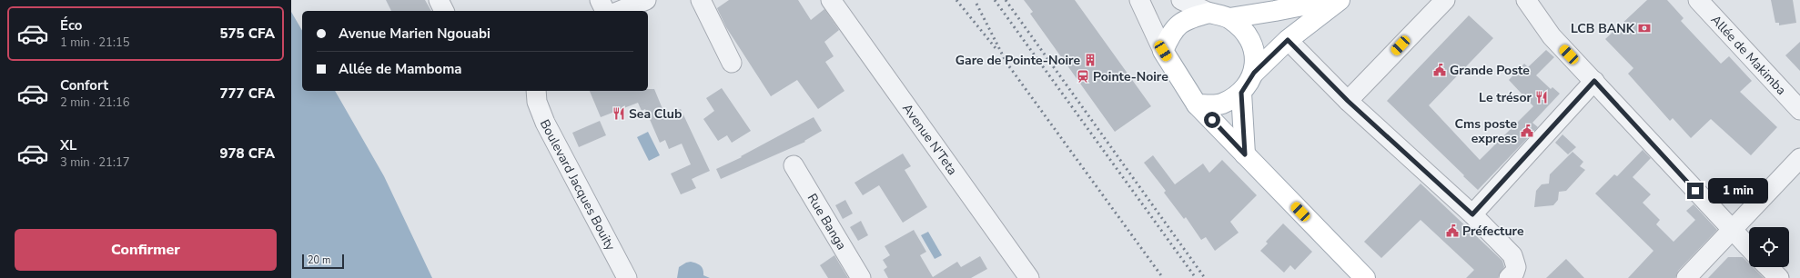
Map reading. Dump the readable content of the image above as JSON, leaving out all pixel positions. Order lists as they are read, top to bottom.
{
  "streets": {
    "street": [
      "Allée de Makimba",
      "Avenue N'Teta",
      "Boulevard Jacques Bouity",
      "Rue Banga"
    ]
  },
  "places": {
    "bank": ["LCB BANK"],
    "building": ["Gare de Pointe-Noire"],
    "public building": ["Grande Poste", "Cms poste express", "Préfecture"],
    "station": ["Pointe-Noire"],
    "restaurant": ["Le trésor", "Sea Club"]
  },
  "scale_bar": "20 m",
  "page": {
    "list": [
      {
        "name": "Éco",
        "note": "1 min · 21:15",
        "value": "575 CFA"
      },
      {
        "name": "Confort",
        "note": "2 min · 21:16",
        "value": "777 CFA"
      },
      {
        "name": "XL",
        "note": "3 min · 21:17",
        "value": "978 CFA"
      }
    ],
    "banner": ["Avenue Marien Ngouabi", "Allée de Mamboma"],
    "bubble": "1 min",
    "buttons": "Confirmer",
    "scale": "20 m"
  }
}
